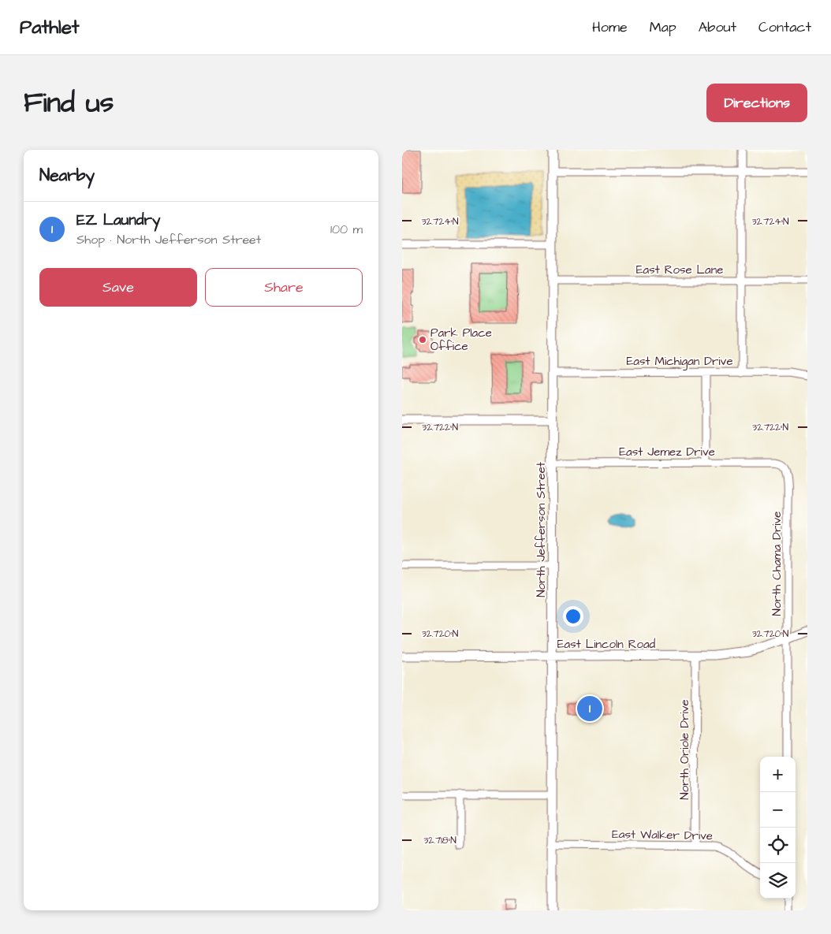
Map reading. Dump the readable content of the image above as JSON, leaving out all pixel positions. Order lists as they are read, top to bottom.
{
  "streets": {
    "street": [
      "East Rose Lane",
      "East Michigan Drive",
      "East Jemez Drive",
      "North Jefferson Street",
      "North Chama Drive",
      "East Lincoln Road",
      "North Oriole Drive",
      "East Walker Drive"
    ]
  },
  "crossings": [
    ["East Rose Lane", "North Jefferson Street"],
    ["East Michigan Drive", "North Jefferson Street"],
    ["East Jemez Drive", "North Jefferson Street"],
    ["East Jemez Drive", "North Chama Drive"],
    ["North Jefferson Street", "East Lincoln Road"],
    ["North Jefferson Street", "East Walker Drive"],
    ["North Chama Drive", "East Lincoln Road"],
    ["East Lincoln Road", "North Oriole Drive"],
    ["North Oriole Drive", "East Walker Drive"]
  ],
  "places": ["Park Place Office"],
  "page": {
    "header": "Pathlet",
    "nav": [
      "Home",
      "Map",
      "About",
      "Contact"
    ],
    "title": "Find us",
    "buttons": [
      "Directions",
      ["Save", "Share"]
    ],
    "heading": "Nearby",
    "list": [
      {
        "mark": "1",
        "name": "EZ Laundry",
        "note": "Shop · North Jefferson Street",
        "value": "100 m"
      }
    ],
    "pins": "1",
    "map_buttons": ["+", "−"]
  },
  "coordinates": [
    "32.724°N",
    "32.722°N",
    "32.720°N",
    "32.718°N"
  ]
}
